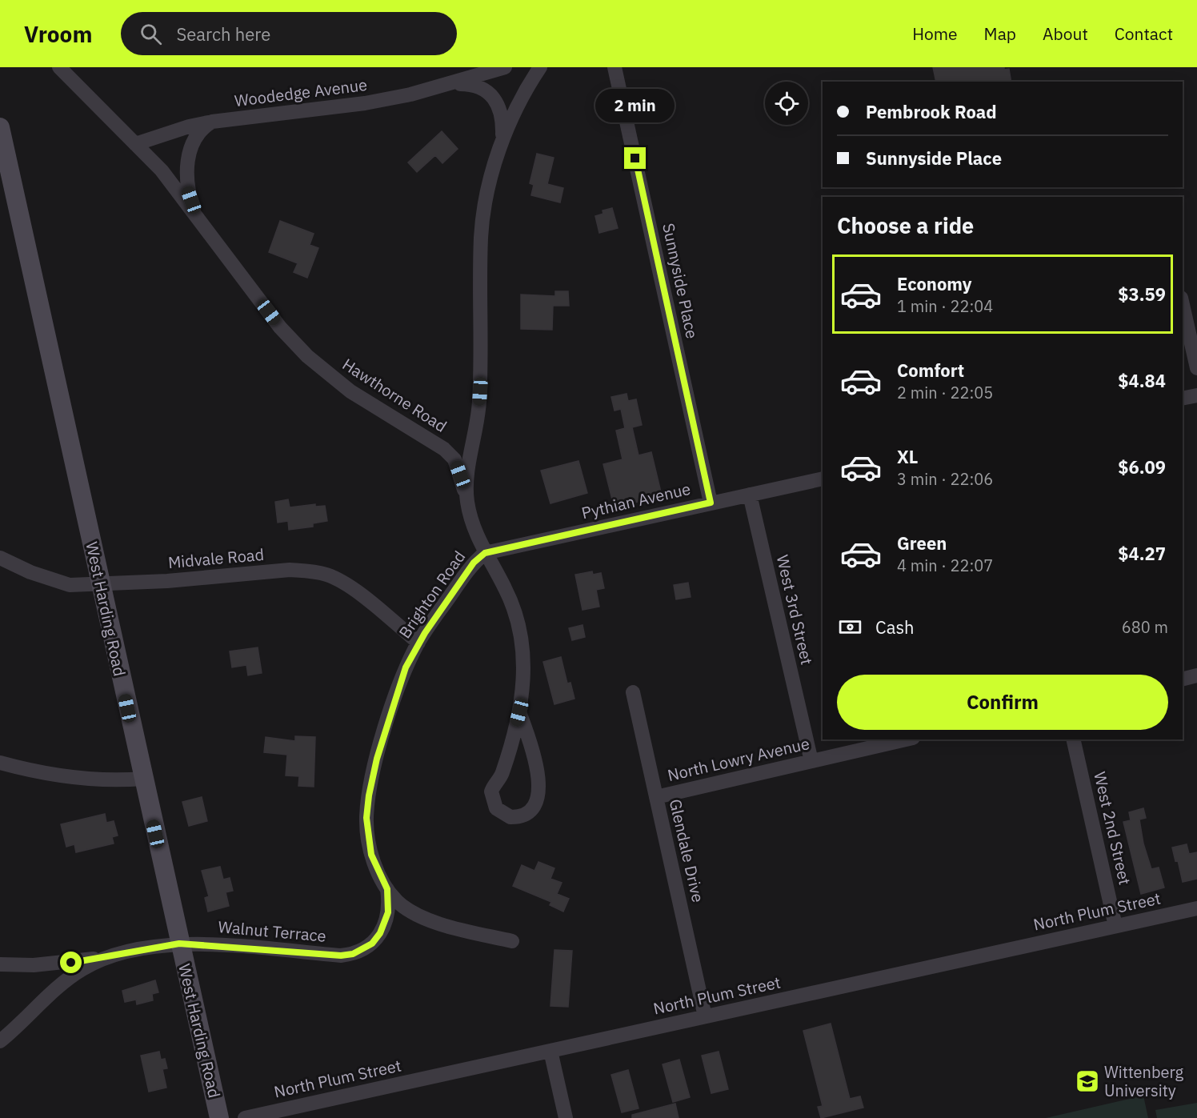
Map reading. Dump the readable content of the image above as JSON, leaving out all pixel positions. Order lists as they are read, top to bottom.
{
  "streets": {
    "street": [
      "Woodedge Avenue",
      "Sunnyside Place",
      "Hawthorne Road",
      "Pythian Avenue",
      "Midvale Road",
      "Brighton Road",
      "West Harding Road",
      "West 3rd Street",
      "North Lowry Avenue",
      "West 2nd Street",
      "Glendale Drive",
      "North Plum Street",
      "Walnut Terrace"
    ]
  },
  "crossings": [
    ["Woodedge Avenue", "Hawthorne Road"],
    ["Sunnyside Place", "Pythian Avenue"],
    ["Hawthorne Road", "Brighton Road"],
    ["Pythian Avenue", "Brighton Road"],
    ["Pythian Avenue", "West 3rd Street"],
    ["Midvale Road", "Brighton Road"],
    ["Midvale Road", "West Harding Road"],
    ["Brighton Road", "Walnut Terrace"],
    ["West Harding Road", "Walnut Terrace"],
    ["West 3rd Street", "North Lowry Avenue"],
    ["North Lowry Avenue", "Glendale Drive"],
    ["West 2nd Street", "North Plum Street"],
    ["Glendale Drive", "North Plum Street"]
  ],
  "places": {
    "school or university": ["Wittenberg University"]
  },
  "page": {
    "header": "Vroom",
    "search": "Search here",
    "nav": [
      "Home",
      "Map",
      "About",
      "Contact"
    ],
    "banner": ["Pembrook Road", "Sunnyside Place"],
    "bubble": "2 min",
    "heading": "Choose a ride",
    "list": [
      {
        "name": "Economy",
        "note": "1 min · 22:04",
        "value": "$3.59"
      },
      {
        "name": "Comfort",
        "note": "2 min · 22:05",
        "value": "$4.84"
      },
      {
        "name": "XL",
        "note": "3 min · 22:06",
        "value": "$6.09"
      },
      {
        "name": "Green",
        "note": "4 min · 22:07",
        "value": "$4.27"
      }
    ],
    "pay": ["Cash", "680 m"],
    "buttons": "Confirm"
  }
}
